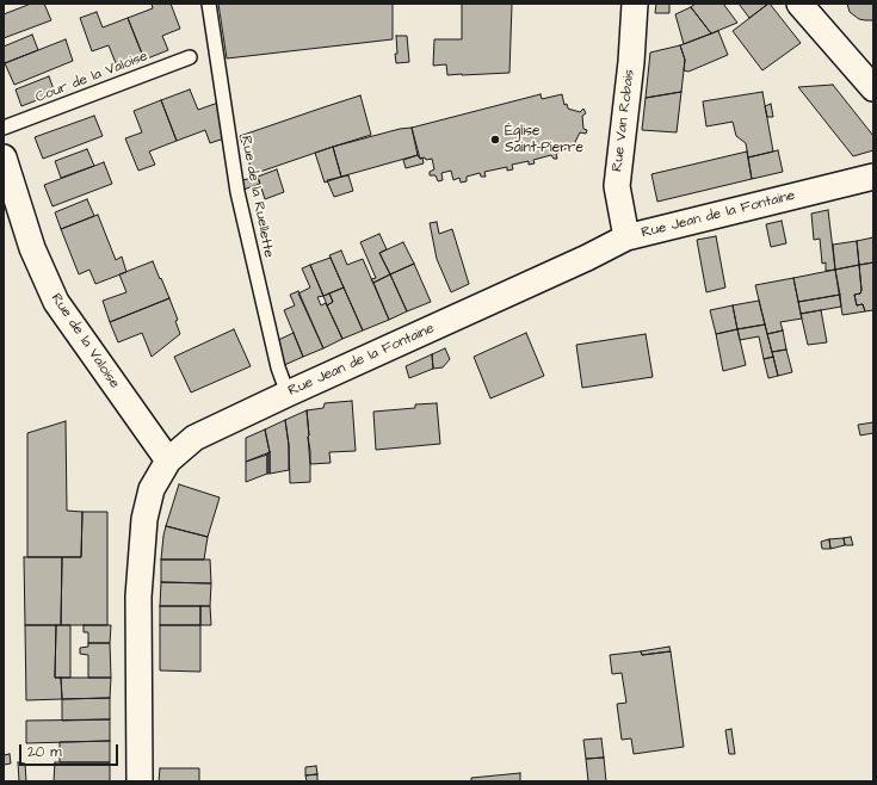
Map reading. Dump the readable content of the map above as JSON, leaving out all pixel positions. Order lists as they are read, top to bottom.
{
  "streets": {
    "street": ["Rue Van Robais", "Rue Jean de la Fontaine", "Rue de la Valoise"],
    "lane": ["Cour de la Valoise", "Rue de la Ruellette"]
  },
  "crossings": [
    ["Rue Van Robais", "Rue Jean de la Fontaine"],
    ["Rue de la Ruellette", "Rue Jean de la Fontaine"],
    ["Rue Jean de la Fontaine", "Rue de la Valoise"]
  ],
  "places": ["Église Saint-Pierre"],
  "scale_bar": "20 m"
}
